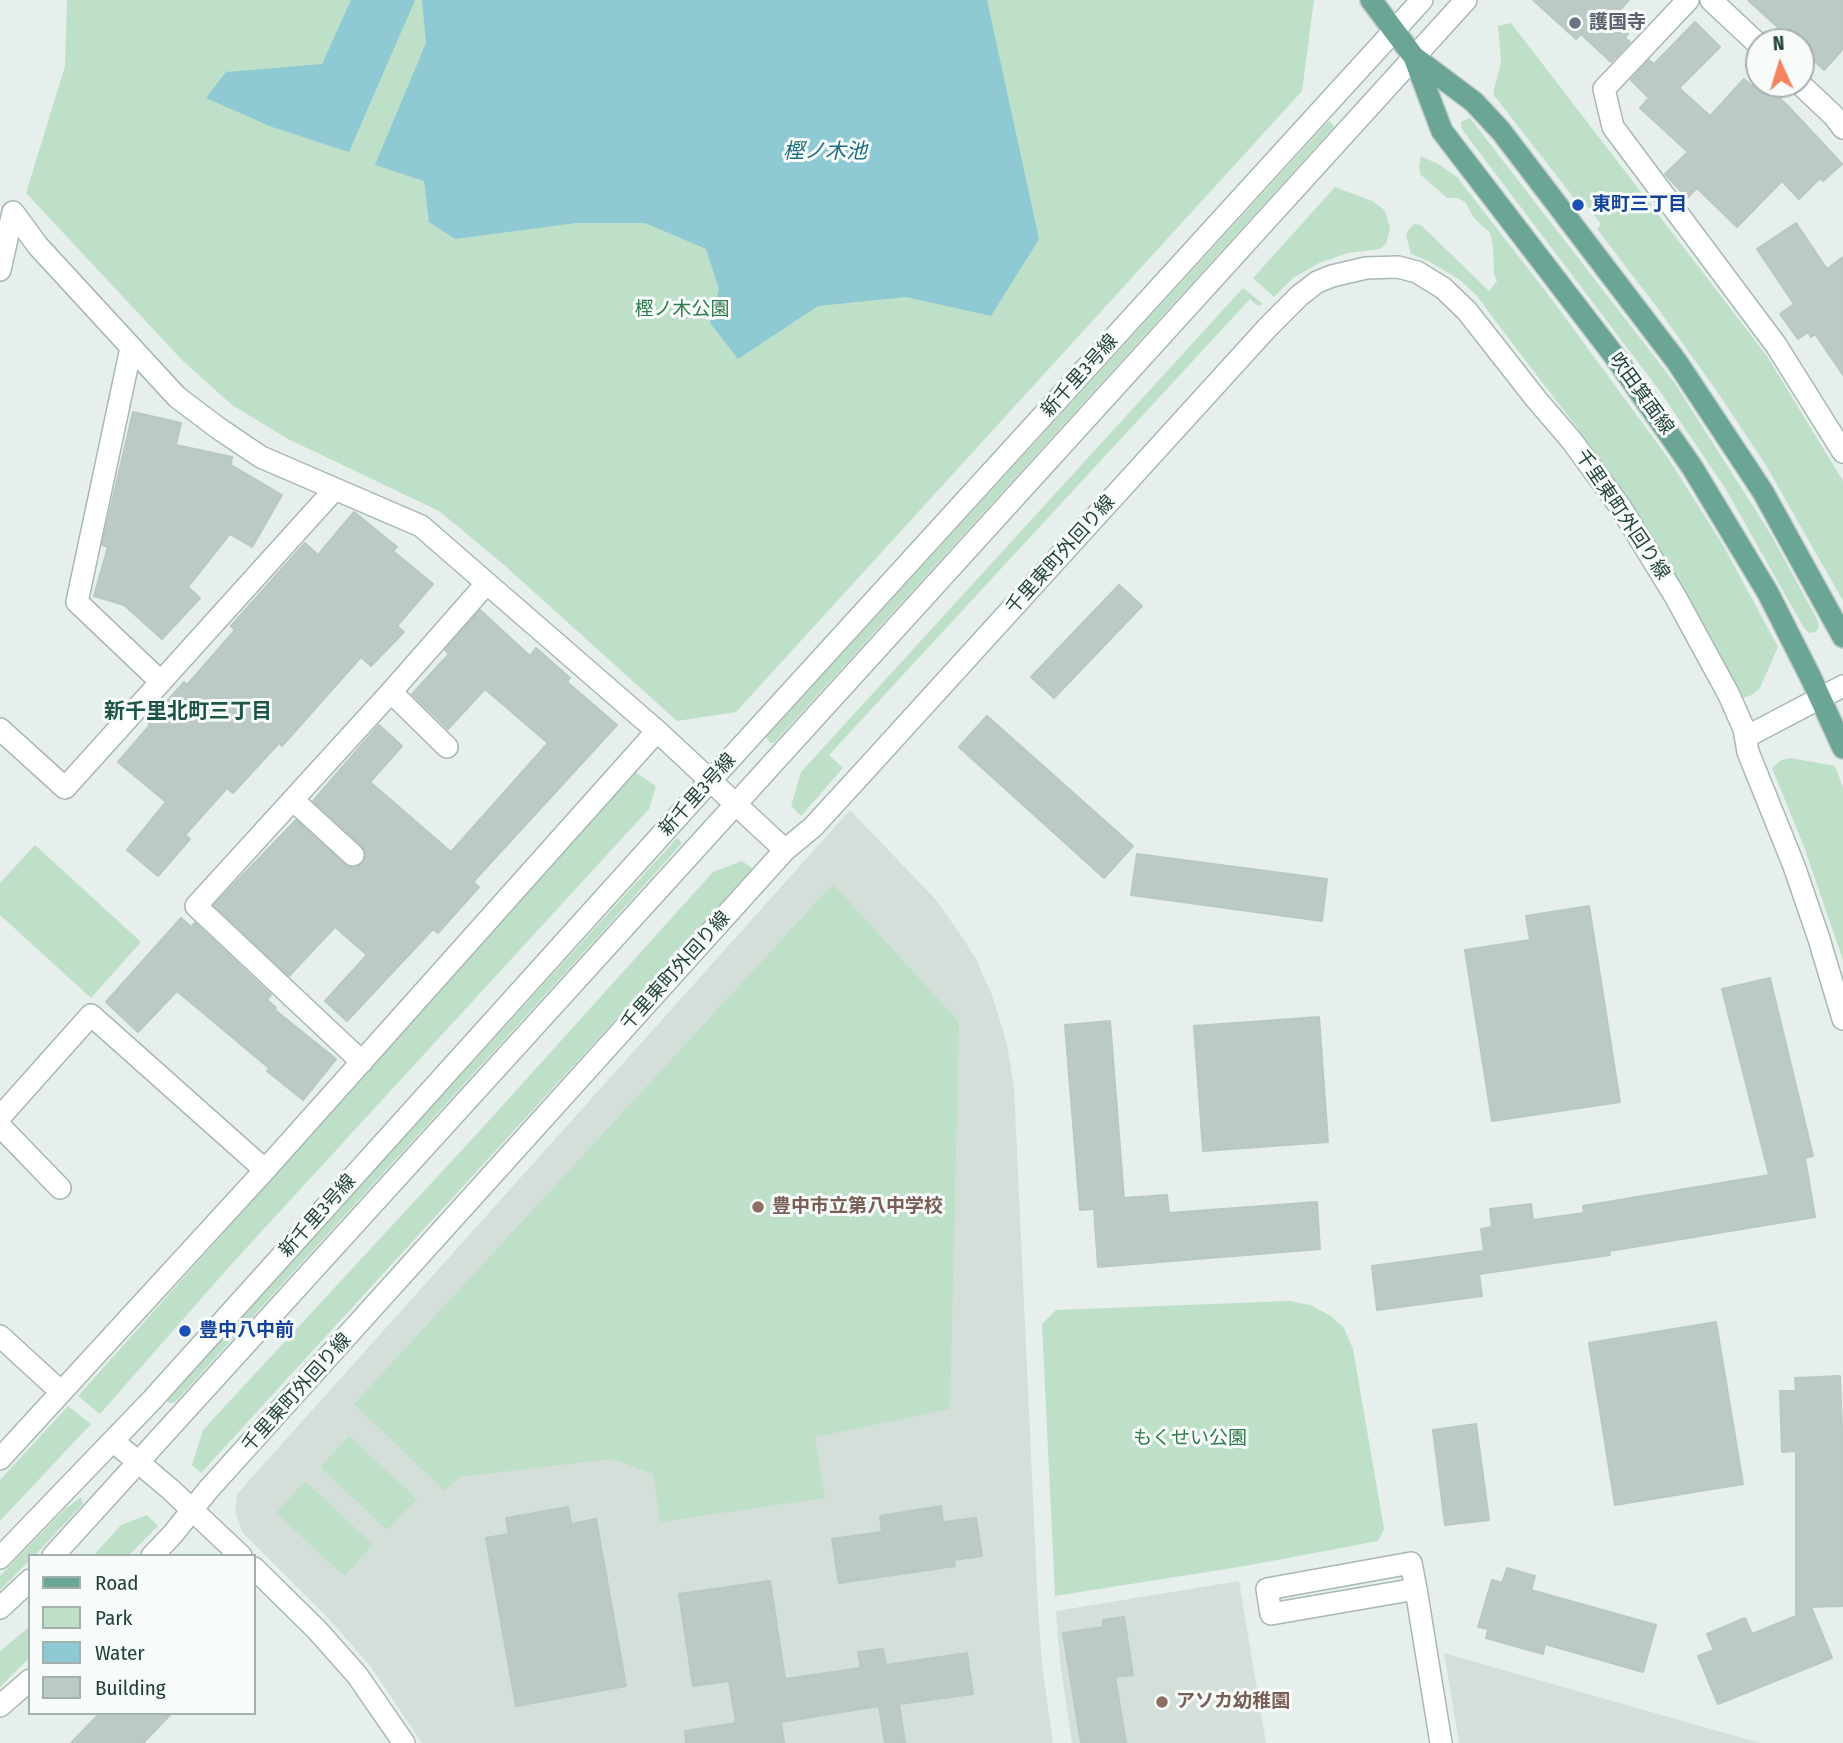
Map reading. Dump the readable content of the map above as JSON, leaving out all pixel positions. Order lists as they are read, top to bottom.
{
  "streets": {
    "main road": ["吹田箕面線"],
    "street": ["新千里3号線", "千里東町外回り線"]
  },
  "crossings": [
    ["新千里3号線", "吹田箕面線"]
  ],
  "districts": ["新千里北町三丁目"],
  "water": ["樫ノ木池"],
  "parks": ["樫ノ木公園", "もくせい公園"],
  "places": [
    "護国寺",
    "東町三丁目",
    "豊中市立第八中学校",
    "豊中八中前",
    "アソカ幼稚園"
  ],
  "legend": [
    "Road",
    "Park",
    "Water",
    "Building"
  ],
  "north": "top"
}
